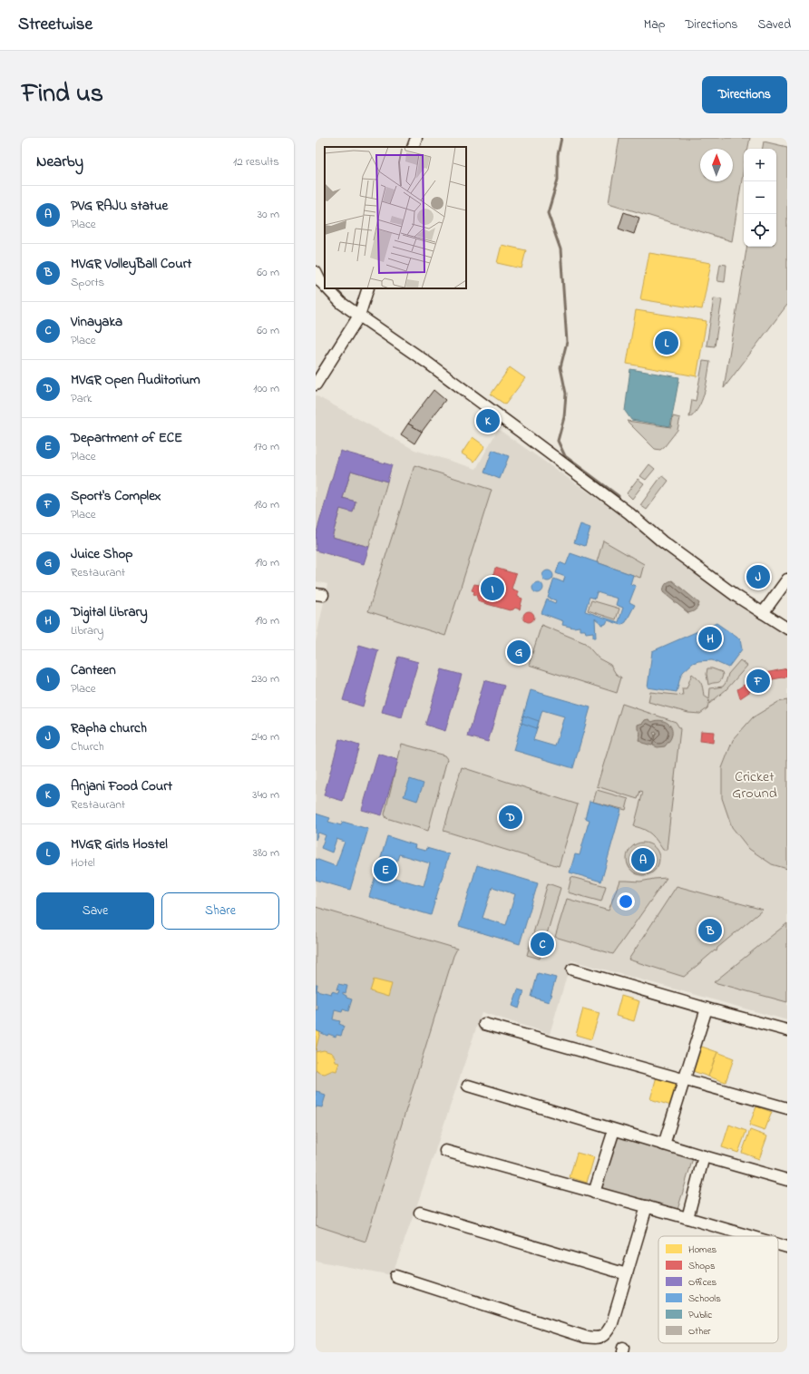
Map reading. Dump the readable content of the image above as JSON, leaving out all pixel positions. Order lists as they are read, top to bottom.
{
  "parks": ["Cricket Ground"],
  "legend": [
    "Homes",
    "Shops",
    "Offices",
    "Schools",
    "Public",
    "Other"
  ],
  "north": "top",
  "page": {
    "header": "Streetwise",
    "nav": ["Map", "Directions", "Saved"],
    "title": "Find us",
    "buttons": [
      "Directions",
      ["Save", "Share"]
    ],
    "heading": ["Nearby", "12 results"],
    "map_buttons": ["+", "−"],
    "list": [
      {
        "mark": "A",
        "name": "PVG RAJU statue",
        "note": "Place",
        "value": "30 m"
      },
      {
        "mark": "B",
        "name": "MVGR VolleyBall Court",
        "note": "Sports",
        "value": "60 m"
      },
      {
        "mark": "C",
        "name": "Vinayaka",
        "note": "Place",
        "value": "60 m"
      },
      {
        "mark": "D",
        "name": "MVGR Open Auditorium",
        "note": "Park",
        "value": "100 m"
      },
      {
        "mark": "E",
        "name": "Department of ECE",
        "note": "Place",
        "value": "170 m"
      },
      {
        "mark": "F",
        "name": "Sport's Complex",
        "note": "Place",
        "value": "180 m"
      },
      {
        "mark": "G",
        "name": "Juice Shop",
        "note": "Restaurant",
        "value": "190 m"
      },
      {
        "mark": "H",
        "name": "Digital Library",
        "note": "Library",
        "value": "190 m"
      },
      {
        "mark": "I",
        "name": "Canteen",
        "note": "Place",
        "value": "230 m"
      },
      {
        "mark": "J",
        "name": "Rapha church",
        "note": "Church",
        "value": "240 m"
      },
      {
        "mark": "K",
        "name": "Anjani Food Court",
        "note": "Restaurant",
        "value": "340 m"
      },
      {
        "mark": "L",
        "name": "MVGR Girls Hostel",
        "note": "Hotel",
        "value": "380 m"
      }
    ],
    "pins": [
      "L",
      "K",
      "J",
      "I",
      "H",
      "G",
      "F",
      "D",
      "A",
      "E",
      "B",
      "C"
    ]
  }
}
